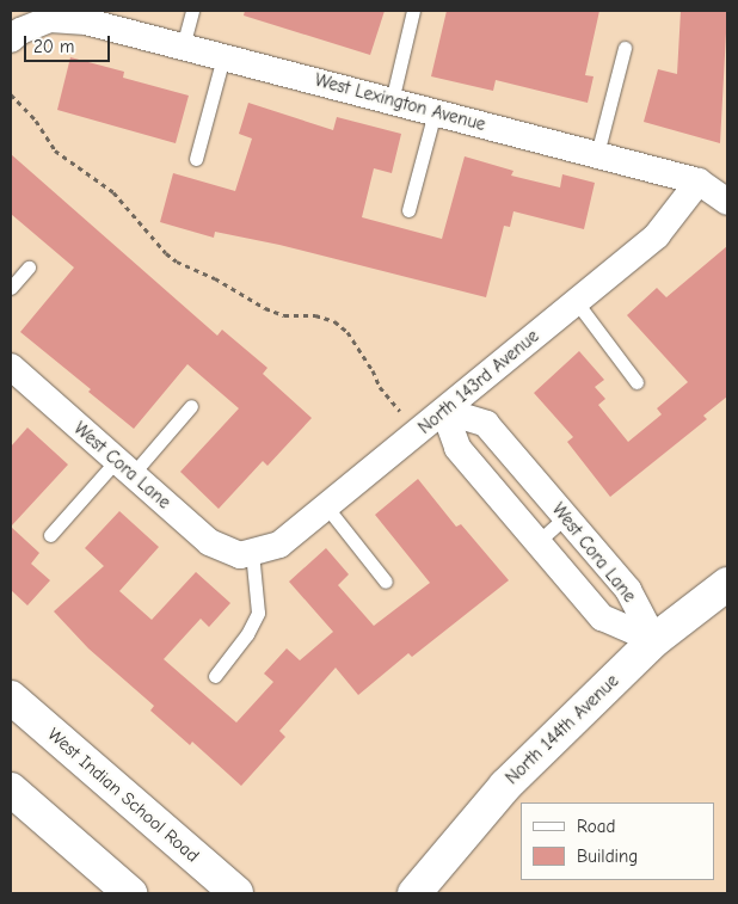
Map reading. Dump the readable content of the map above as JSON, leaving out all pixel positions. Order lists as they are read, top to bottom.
{
  "streets": {
    "main road": ["North 144th Avenue", "West Indian School Road"],
    "street": ["West Lexington Avenue", "North 143rd Avenue", "West Cora Lane"]
  },
  "crossings": [
    ["West Lexington Avenue", "North 143rd Avenue"],
    ["North 143rd Avenue", "West Cora Lane"],
    ["West Cora Lane", "North 144th Avenue"]
  ],
  "legend": ["Road", "Building"],
  "scale_bar": "20 m"
}
